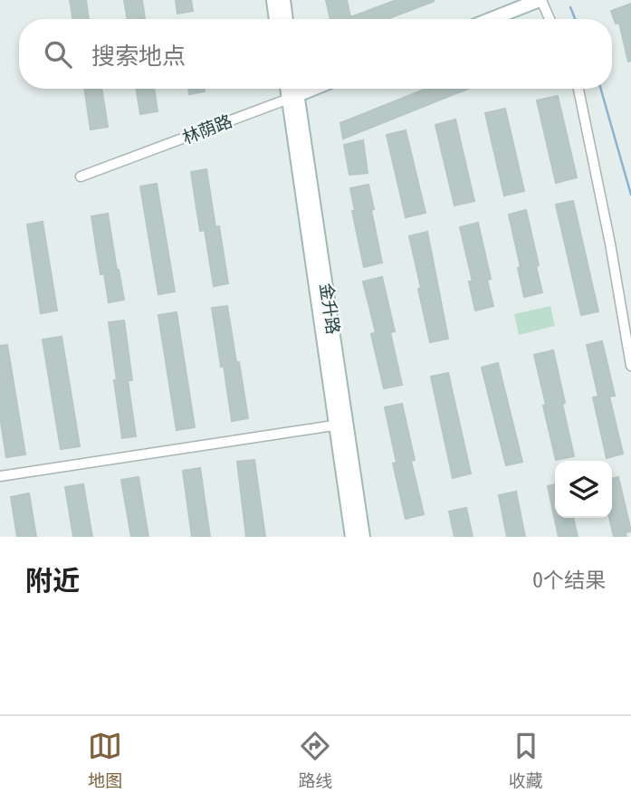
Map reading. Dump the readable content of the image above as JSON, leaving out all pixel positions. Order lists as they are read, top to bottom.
{
  "streets": {
    "main road": ["林荫路", "金升路"]
  },
  "crossings": [
    ["林荫路", "金升路"]
  ],
  "page": {
    "search": "搜索地点",
    "heading": ["附近", "0个结果"],
    "nav": ["地图", "路线", "收藏"]
  }
}
